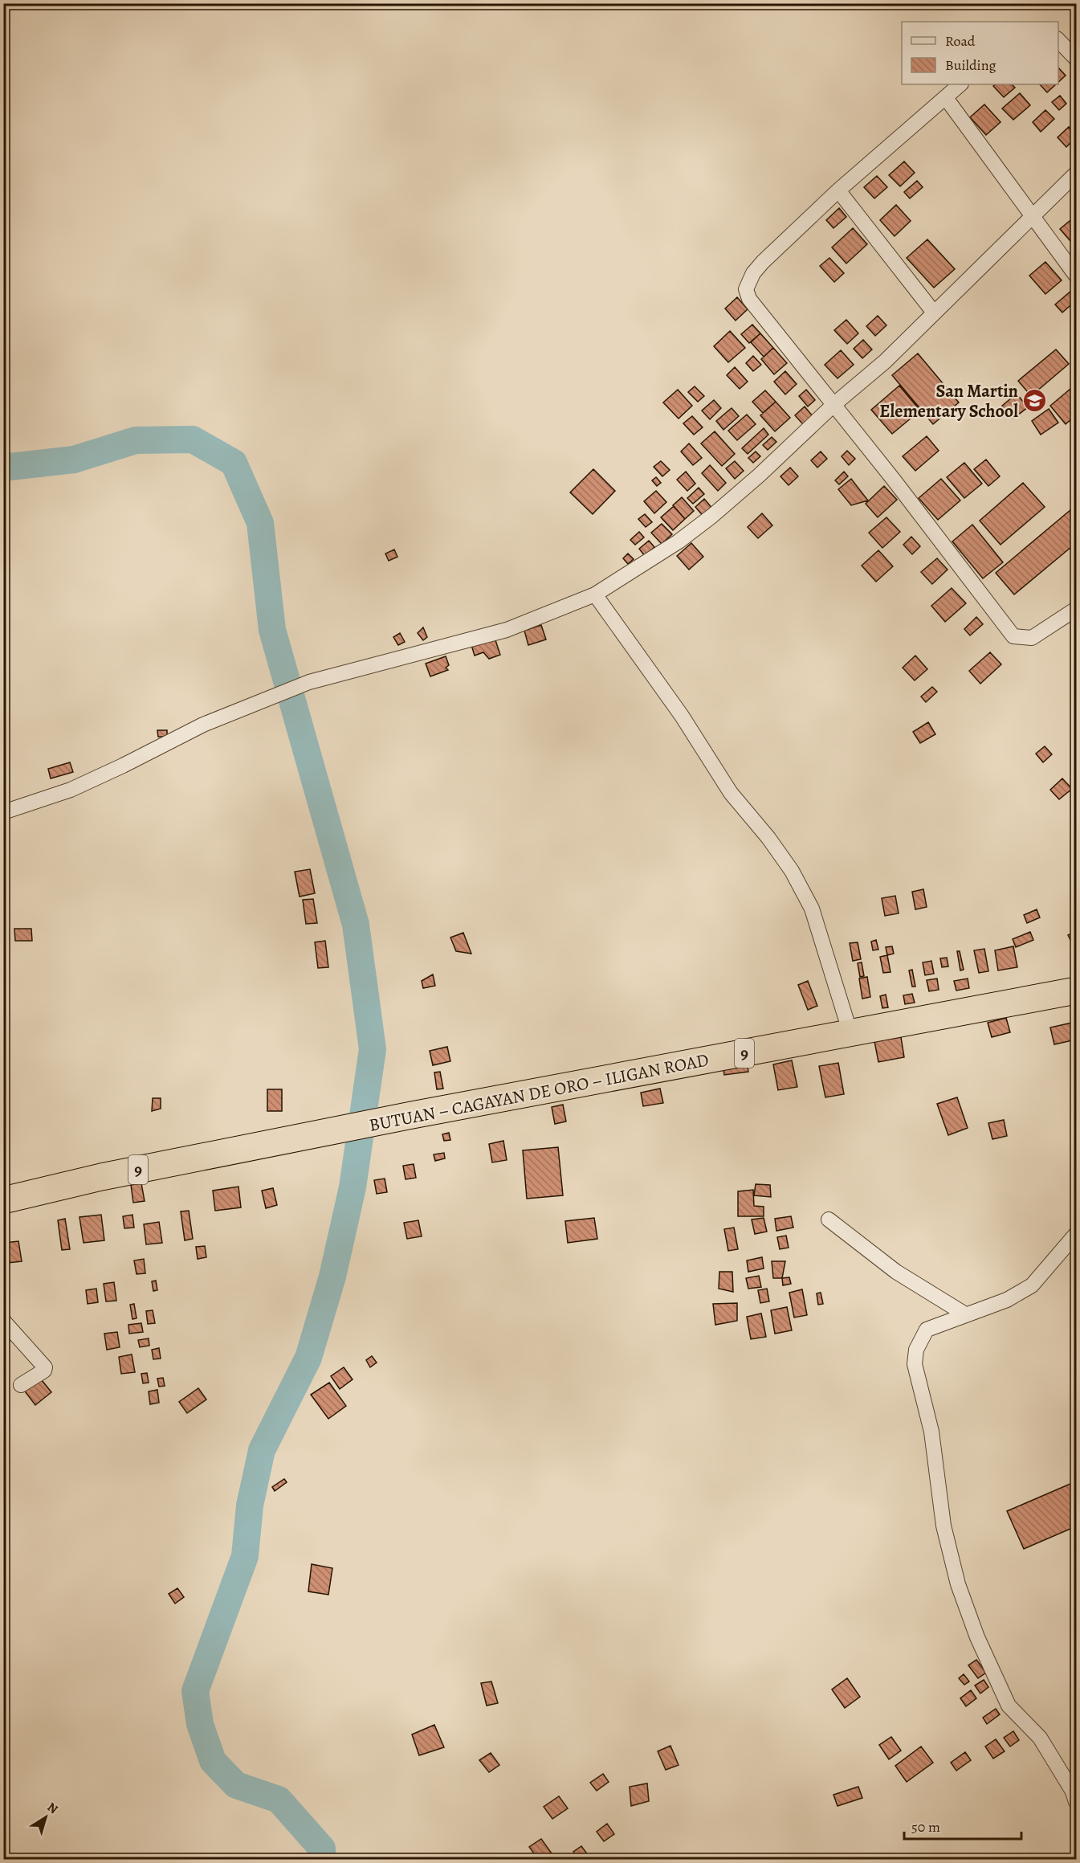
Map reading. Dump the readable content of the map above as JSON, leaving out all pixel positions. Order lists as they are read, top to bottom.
{
  "streets": {
    "highway": ["9", "BUTUAN – CAGAYAN DE ORO – ILIGAN ROAD"]
  },
  "places": {
    "school or university": ["San Martin Elementary School"]
  },
  "legend": ["Road", "Building"],
  "scale_bar": "50 m",
  "north": "top right"
}
